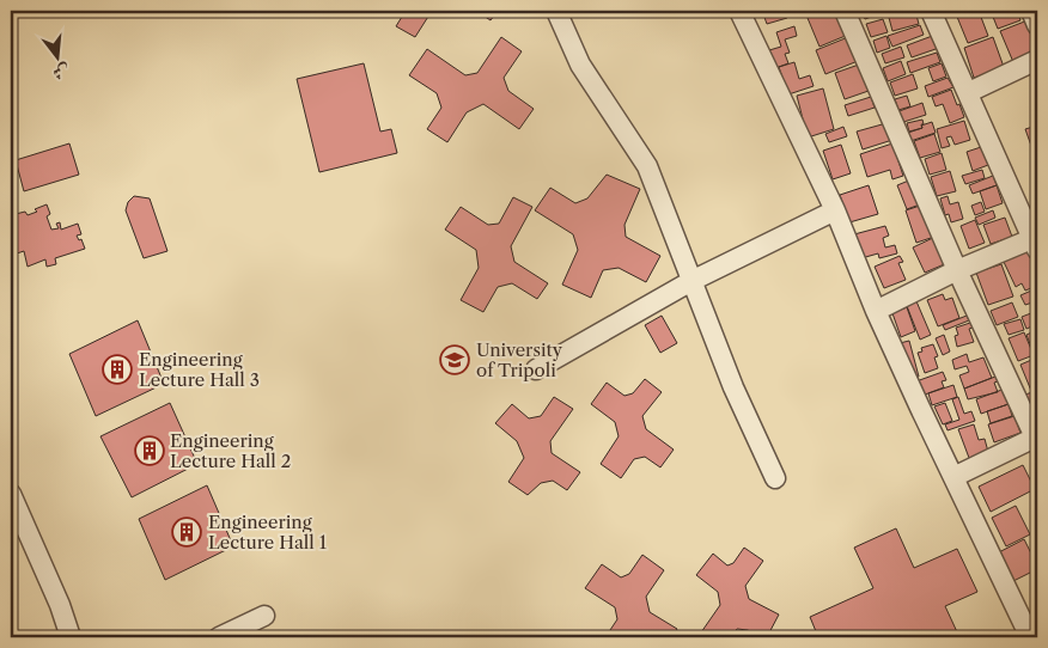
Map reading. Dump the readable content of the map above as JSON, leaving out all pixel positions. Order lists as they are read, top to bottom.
{
  "places": {
    "school or university": ["University of Tripoli"],
    "building": ["Engineering Lecture Hall 3", "Engineering Lecture Hall 2", "Engineering Lecture Hall 1"]
  },
  "north": "bottom"
}
